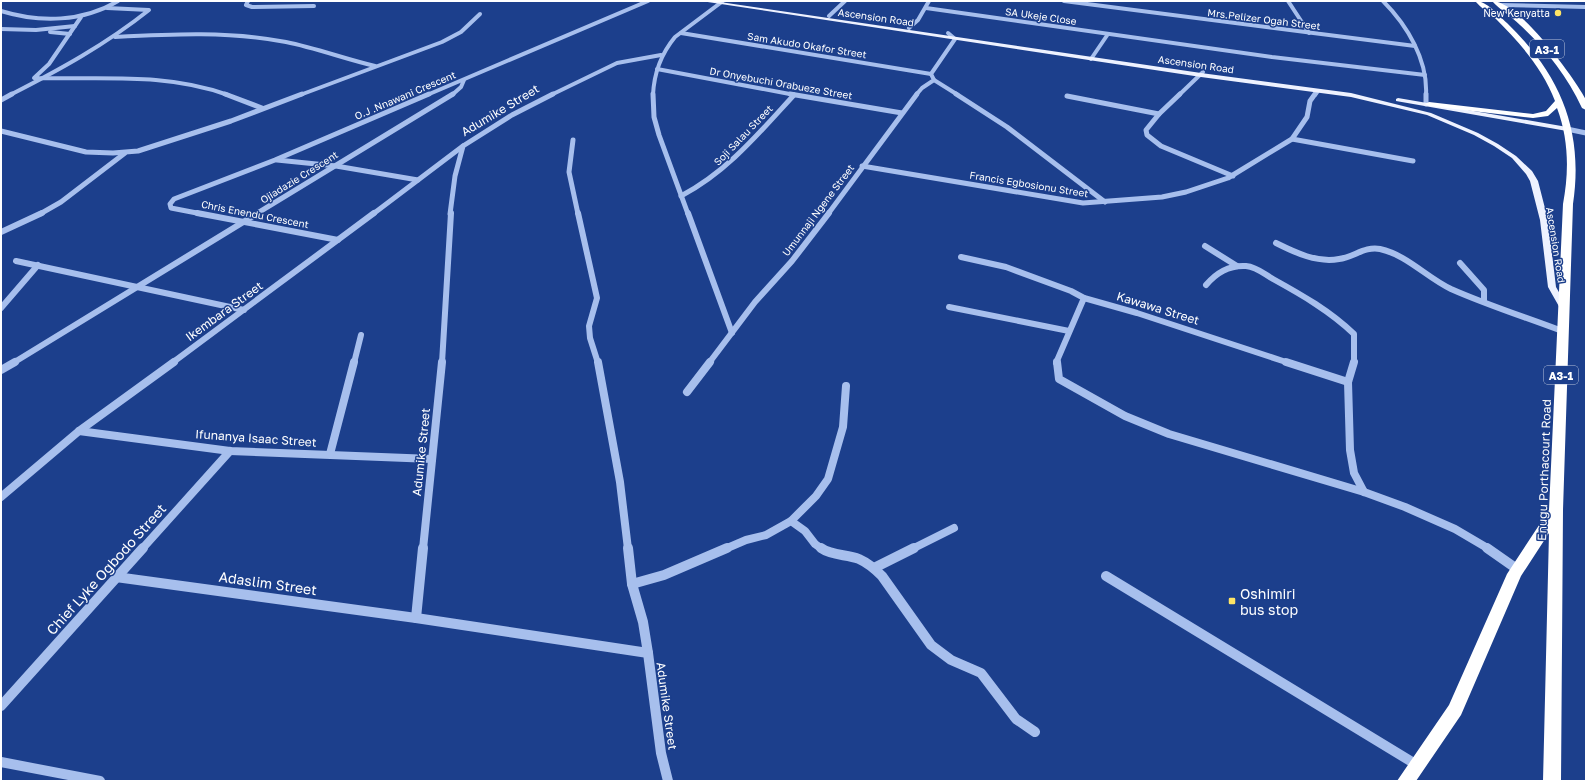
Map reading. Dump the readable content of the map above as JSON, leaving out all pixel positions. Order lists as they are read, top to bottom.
{
  "streets": {
    "highway": ["A3-1", "Enugu Porthacourt Road"],
    "main road": ["Ascension Road"],
    "street": [
      "SA Ukeje Close",
      "Mrs.Pelizer Ogah Street",
      "Sam Akudo Okafor Street",
      "Dr Onyebuchi Orabueze Street",
      "O.J .Nnawani Crescent",
      "Adumike Street",
      "Soji Salau Street",
      "Ojiadazie Crescent",
      "Francis Egbosionu Street",
      "Umunnaji Ngene Street",
      "Chris Enendu Crescent",
      "Kawawa Street",
      "Ikembara Street",
      "Ifunanya Isaac Street",
      "Chief Lyke Ogbodo Street",
      "Adaslim Street"
    ]
  },
  "crossings": [
    ["Ascension Road", "Francis Egbosionu Street"],
    ["Ascension Road", "Enugu Porthacourt Road"],
    ["Dr Onyebuchi Orabueze Street", "Soji Salau Street"],
    ["Dr Onyebuchi Orabueze Street", "Umunnaji Ngene Street"],
    ["O.J .Nnawani Crescent", "Ojiadazie Crescent"],
    ["O.J .Nnawani Crescent", "Chris Enendu Crescent"],
    ["Adumike Street", "Ikembara Street"],
    ["Adumike Street", "Ifunanya Isaac Street"],
    ["Adumike Street", "Adaslim Street"],
    ["Ojiadazie Crescent", "Chris Enendu Crescent"],
    ["Francis Egbosionu Street", "Umunnaji Ngene Street"],
    ["Chris Enendu Crescent", "Ikembara Street"],
    ["Ikembara Street", "Ifunanya Isaac Street"],
    ["Ifunanya Isaac Street", "Chief Lyke Ogbodo Street"],
    ["Chief Lyke Ogbodo Street", "Adaslim Street"]
  ],
  "places": {
    "other": ["New Kenyatta"],
    "transit": ["Oshimiri bus stop"]
  }
}
